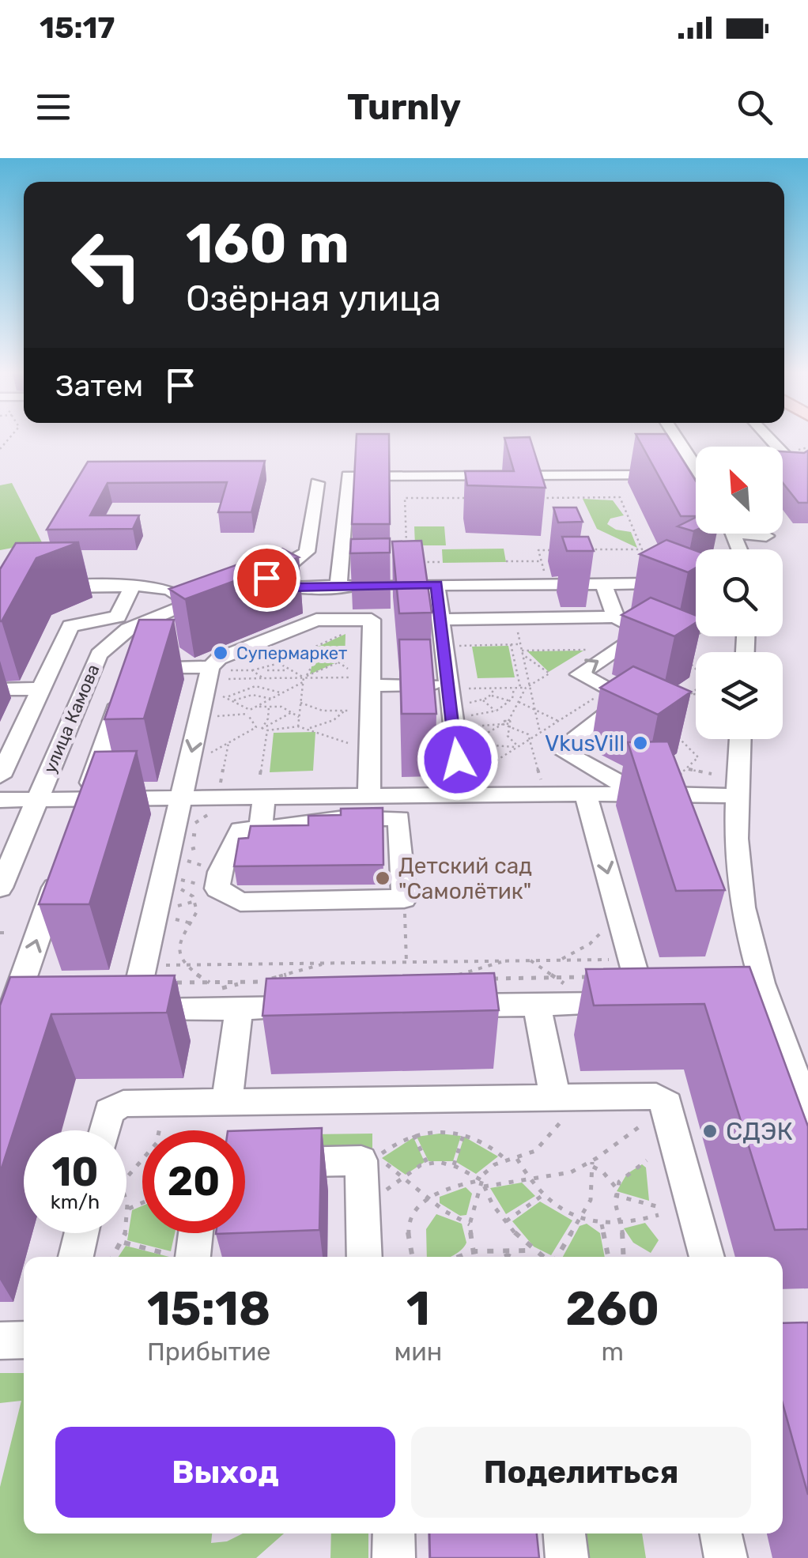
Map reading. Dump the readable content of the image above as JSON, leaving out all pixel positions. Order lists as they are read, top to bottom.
{
  "streets": {
    "street": ["улица Камова"]
  },
  "places": [
    "Супермаркет",
    "VkusVill",
    "Детский сад \"Самолётик\"",
    "СДЭК"
  ],
  "north": "top left",
  "page": {
    "status": "15:17",
    "header": "Turnly",
    "turn": ["160 m", "Озёрная улица"],
    "then": "Затем",
    "speed": "10 km/h",
    "limit": "20",
    "eta": [
      "15:18",
      "Прибытие",
      "1",
      "мин",
      "260",
      "m"
    ],
    "buttons": ["Выход", "Поделиться"]
  }
}
